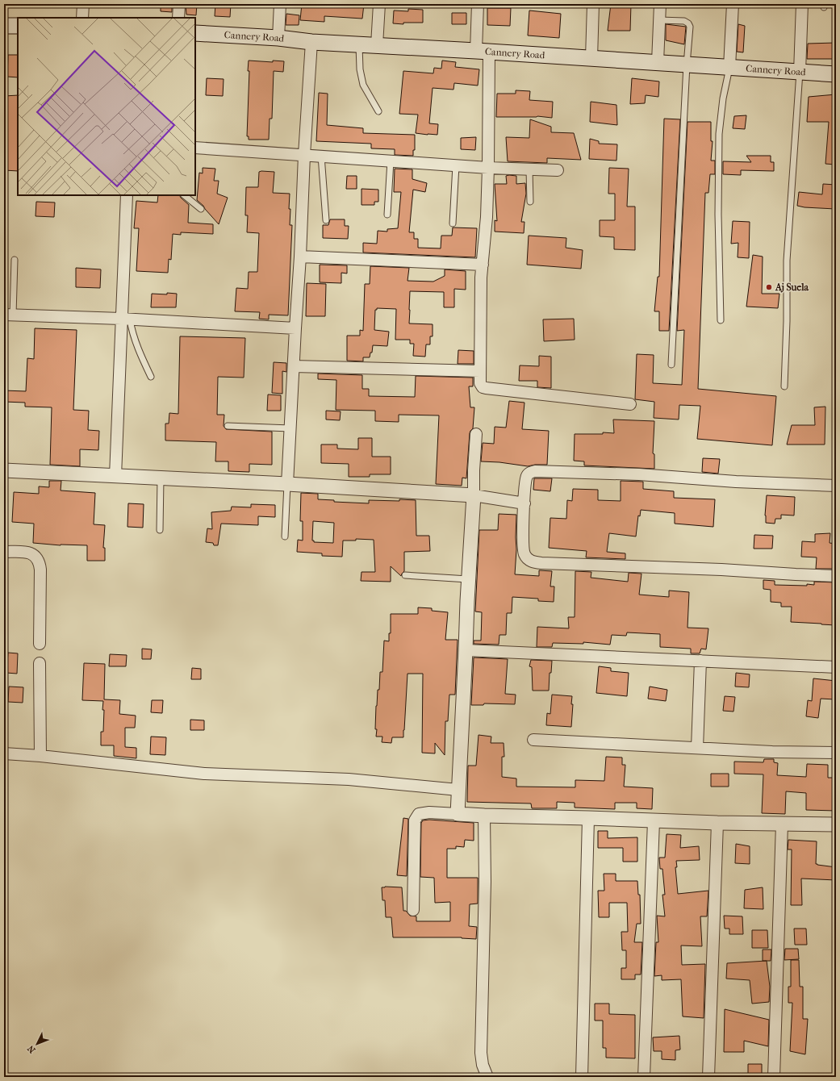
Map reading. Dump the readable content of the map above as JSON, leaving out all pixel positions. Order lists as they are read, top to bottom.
{
  "streets": {
    "main road": ["Cannery Road"]
  },
  "places": ["Aj Suela"],
  "north": "bottom left"
}
